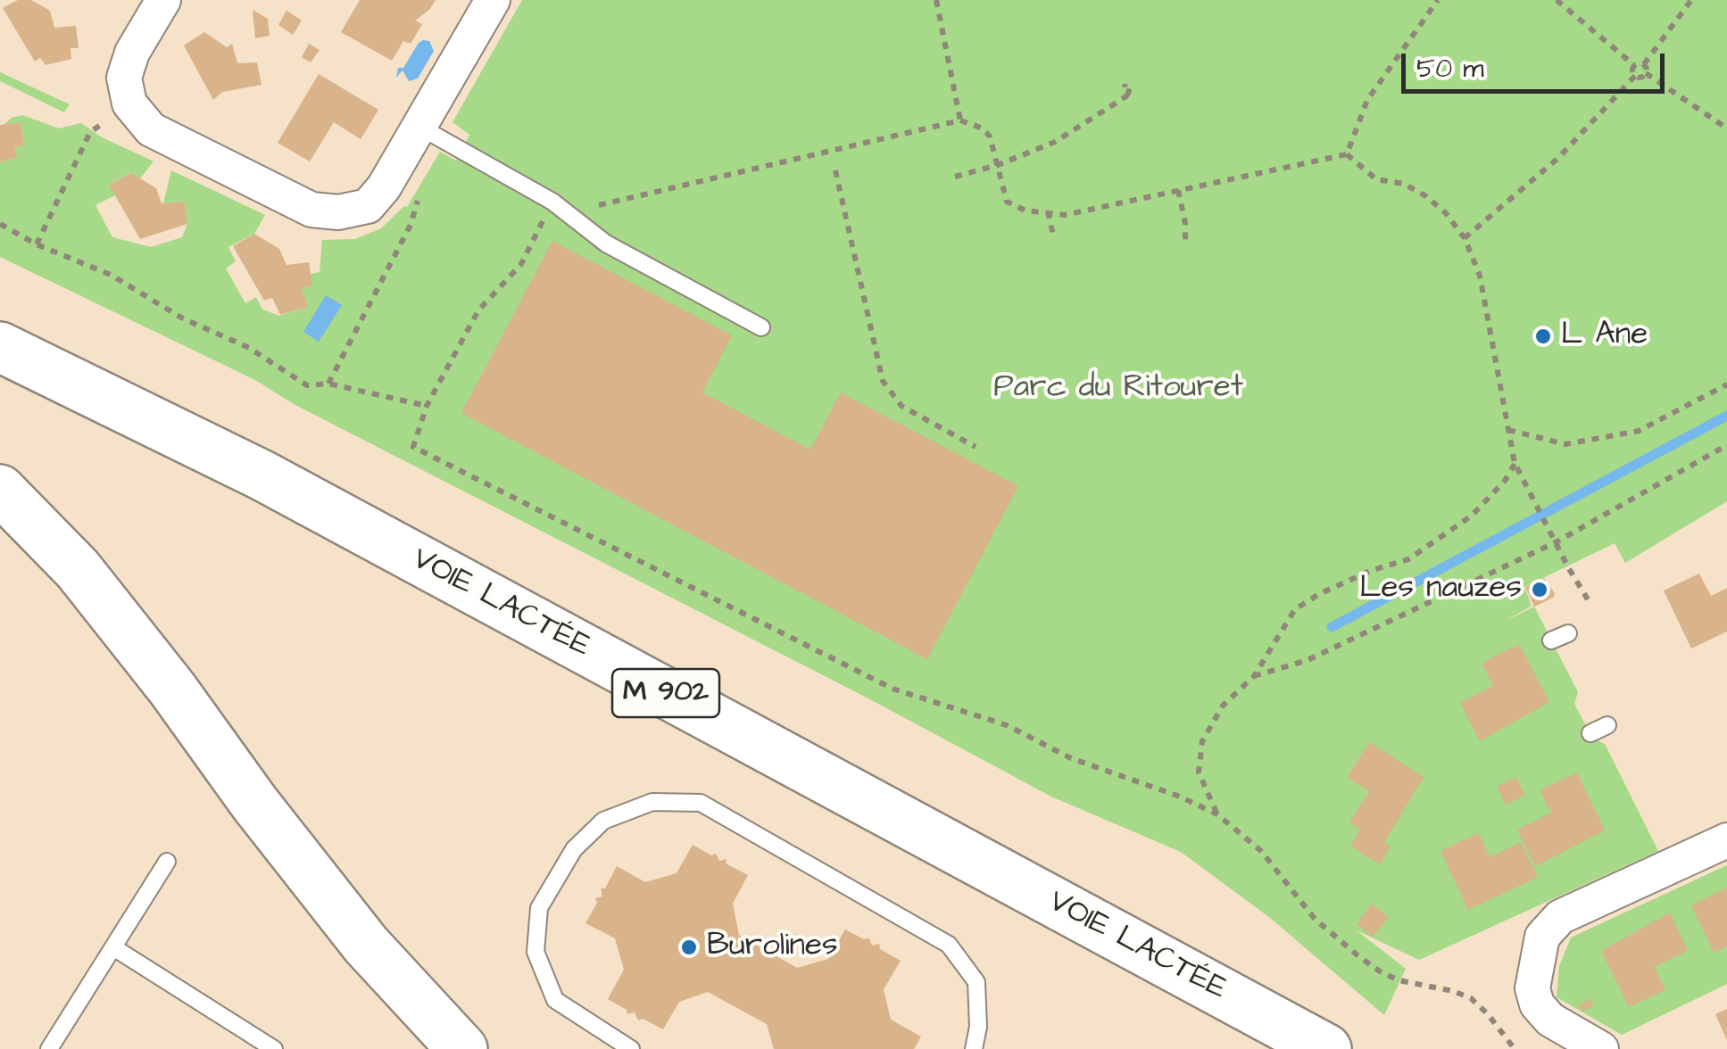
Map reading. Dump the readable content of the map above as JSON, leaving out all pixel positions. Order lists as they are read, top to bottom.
{
  "streets": {
    "highway": ["VOIE LACTÉE", "M 902"]
  },
  "parks": ["Parc du Ritouret"],
  "places": ["L Ane", "Les nauzes", "Burolines"],
  "scale_bar": "50 m"
}
